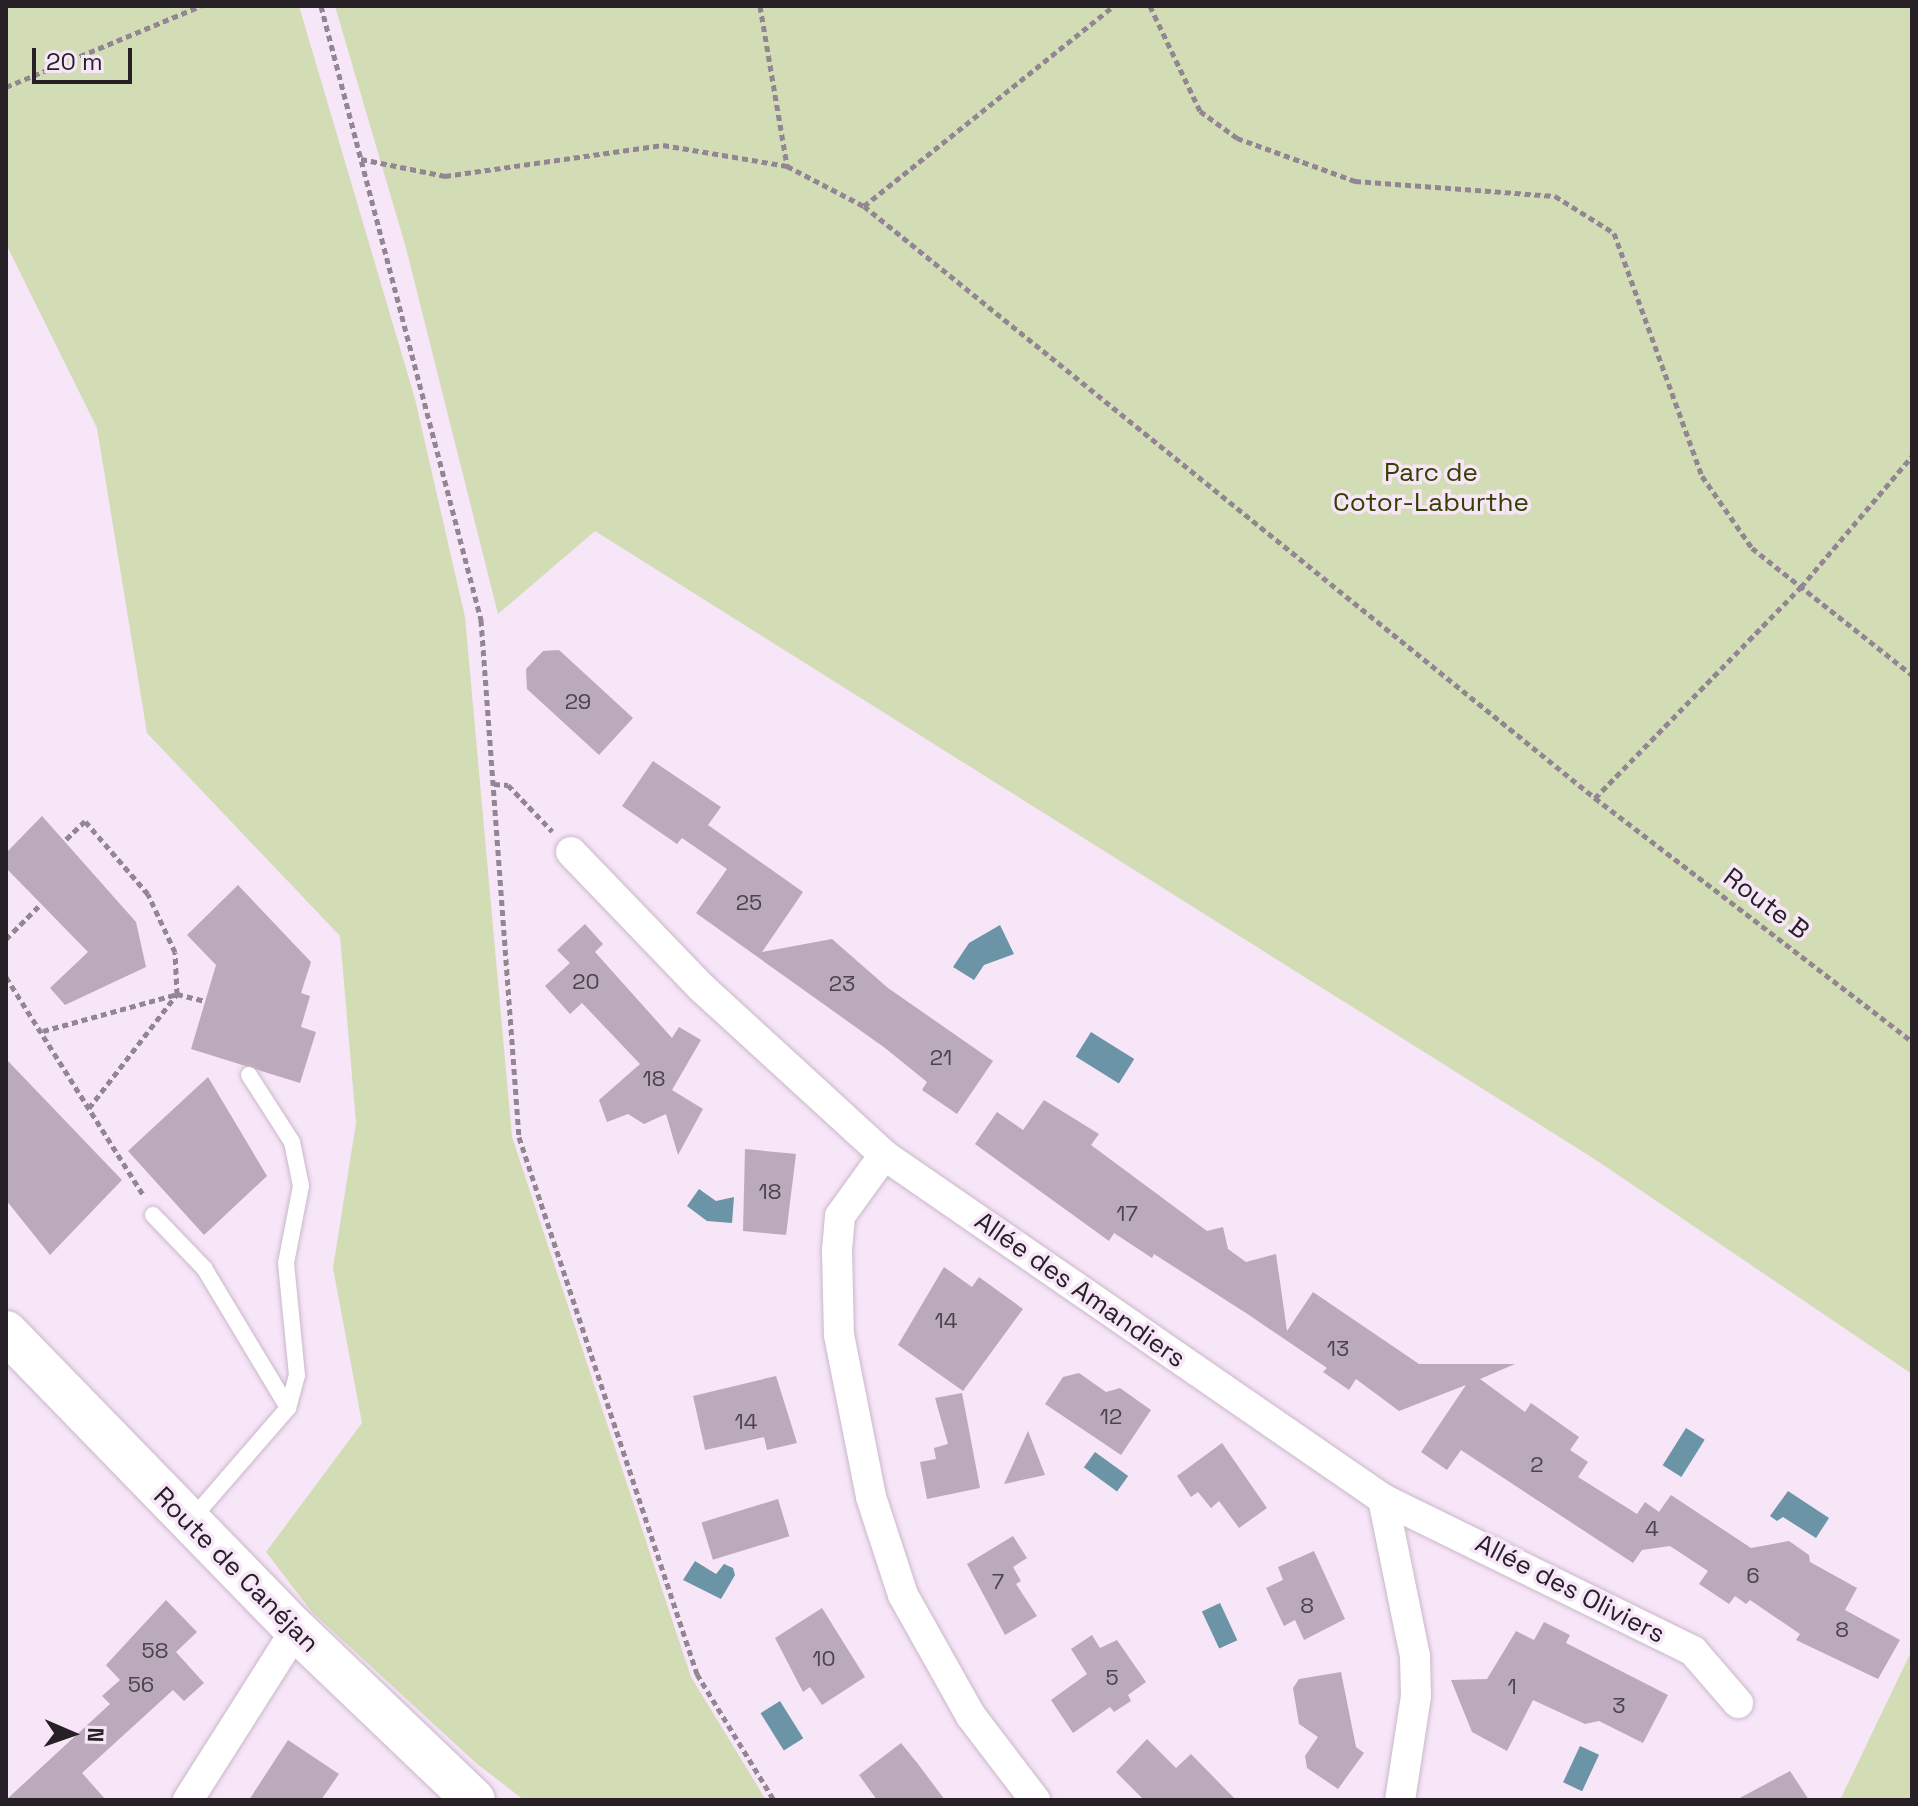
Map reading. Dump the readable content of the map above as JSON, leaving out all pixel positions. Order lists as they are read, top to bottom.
{
  "streets": {
    "street": ["Allée des Amandiers", "Route de Canéjan", "Allée des Oliviers"],
    "path": ["Route B"]
  },
  "crossings": [
    ["Allée des Amandiers", "Allée des Oliviers"]
  ],
  "parks": ["Parc de Cotor-Laburthe"],
  "house_numbers": [
    "29",
    "25",
    "20",
    "23",
    "21",
    "18",
    "18",
    "17",
    "14",
    "13",
    "12",
    "14",
    "2",
    "4",
    "6",
    "7",
    "8",
    "8",
    "58",
    "10",
    "5",
    "56",
    "1",
    "3"
  ],
  "scale_bar": "20 m",
  "north": "right"
}
